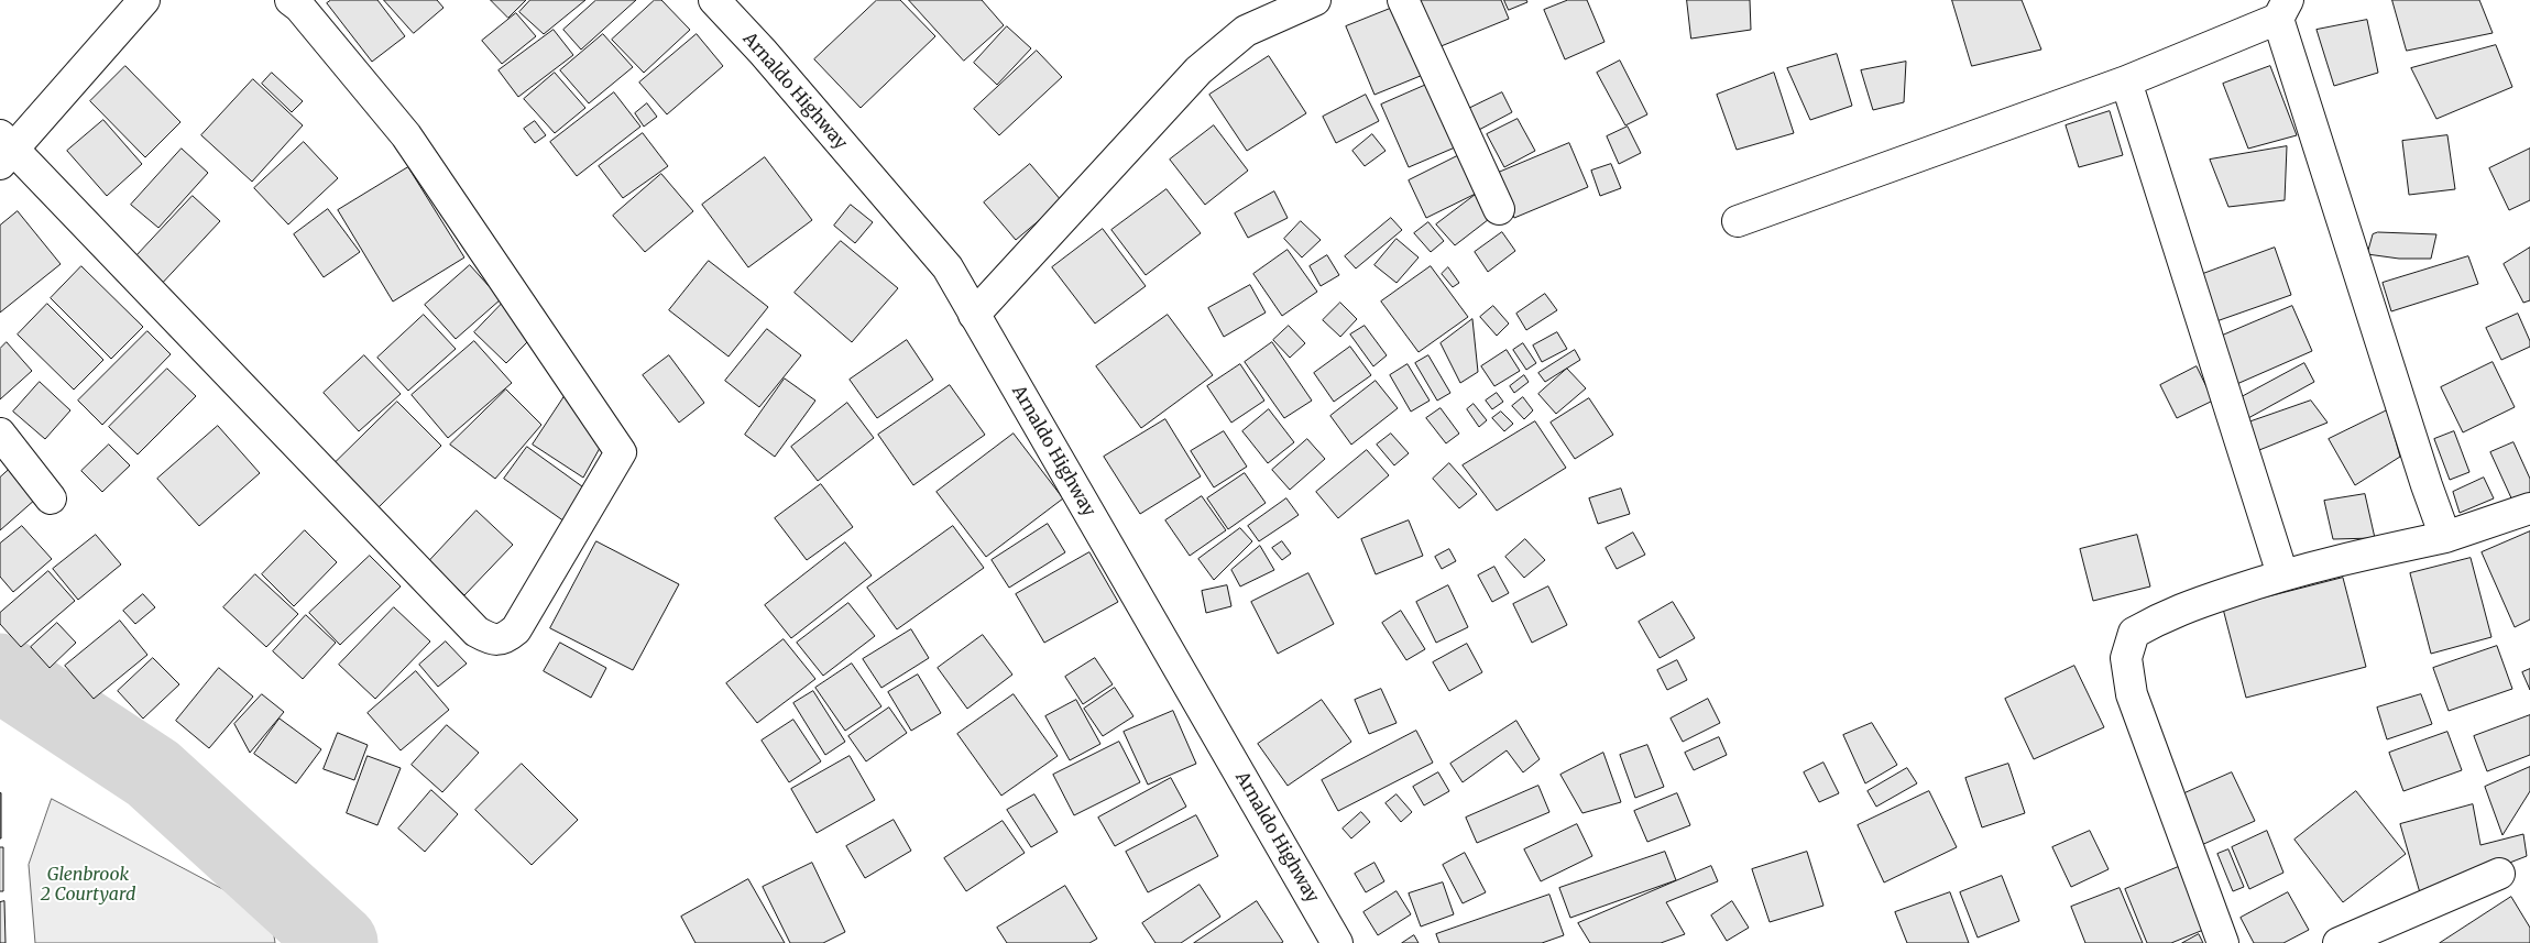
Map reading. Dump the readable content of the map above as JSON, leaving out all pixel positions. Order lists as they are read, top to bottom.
{
  "streets": {
    "street": ["Arnaldo Highway"]
  },
  "parks": ["Glenbrook 2 Courtyard"]
}
